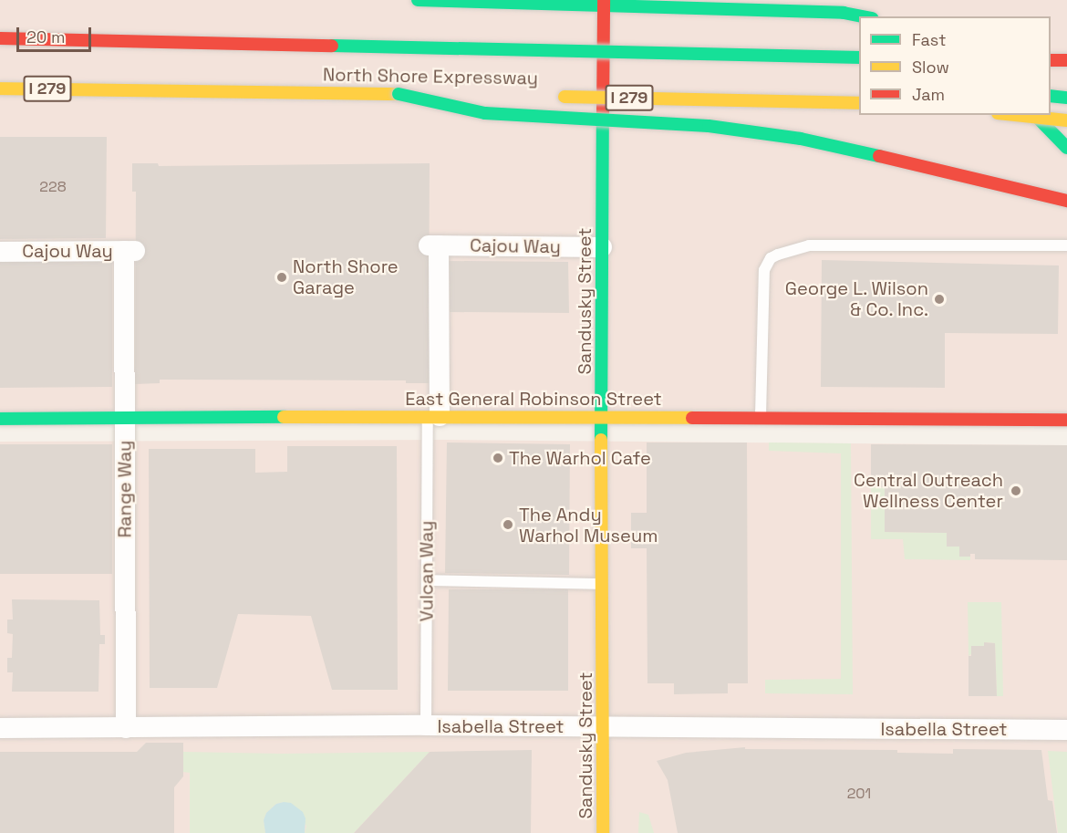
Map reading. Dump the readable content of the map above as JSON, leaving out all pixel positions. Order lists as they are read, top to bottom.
{
  "streets": {
    "main road": [
      "North Shore Expressway",
      "I 279",
      "Sandusky Street",
      "East General Robinson Street"
    ],
    "street": [
      "Cajou Way",
      "Range Way",
      "Vulcan Way",
      "Isabella Street"
    ]
  },
  "crossings": [
    ["Cajou Way", "Sandusky Street"],
    ["Cajou Way", "Range Way"],
    ["Cajou Way", "Vulcan Way"],
    ["Sandusky Street", "East General Robinson Street"],
    ["Sandusky Street", "Isabella Street"],
    ["East General Robinson Street", "Range Way"],
    ["East General Robinson Street", "Vulcan Way"],
    ["Range Way", "Isabella Street"],
    ["Vulcan Way", "Isabella Street"]
  ],
  "places": [
    "North Shore Garage",
    "George L. Wilson & Co. Inc.",
    "The Warhol Cafe",
    "Central Outreach Wellness Center",
    "The Andy Warhol Museum"
  ],
  "house_numbers": ["228", "201"],
  "legend": ["Fast", "Slow", "Jam"],
  "scale_bar": "20 m"
}
